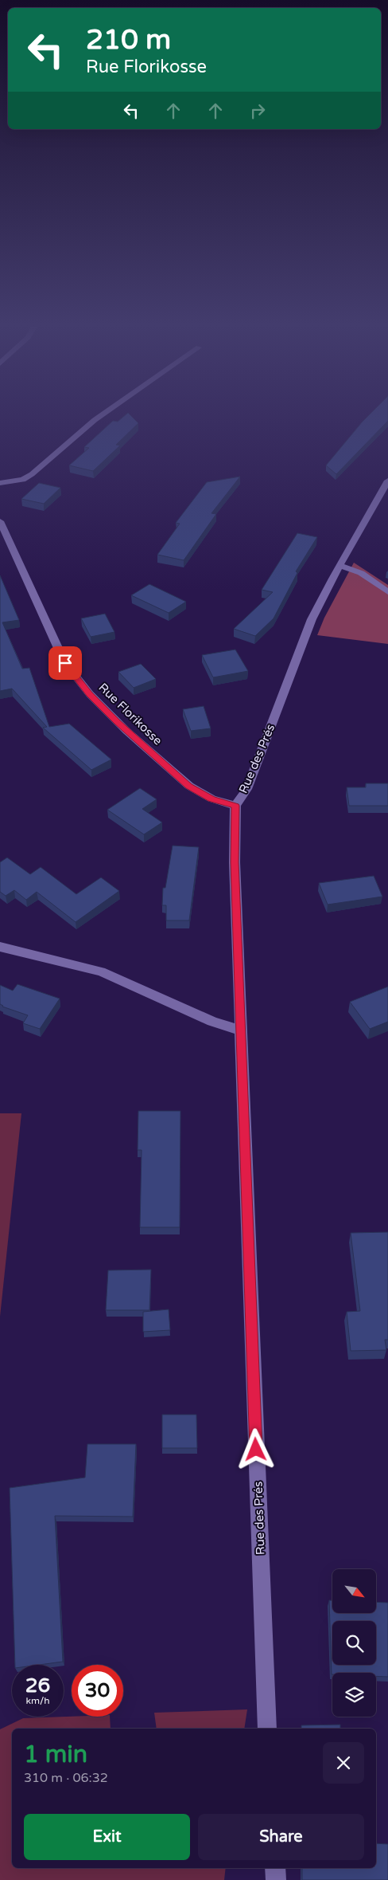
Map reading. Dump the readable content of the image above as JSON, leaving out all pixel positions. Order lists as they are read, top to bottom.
{
  "streets": {
    "street": ["Rue Florikosse", "Rue des Prés"]
  },
  "crossings": [
    ["Rue Florikosse", "Rue des Prés"]
  ],
  "north": "bottom right",
  "page": {
    "turn": ["210 m", "Rue Florikosse"],
    "speed": "26 km/h",
    "limit": "30",
    "heading": ["1 min", "310 m · 06:32"],
    "buttons": ["Exit", "Share"]
  }
}
